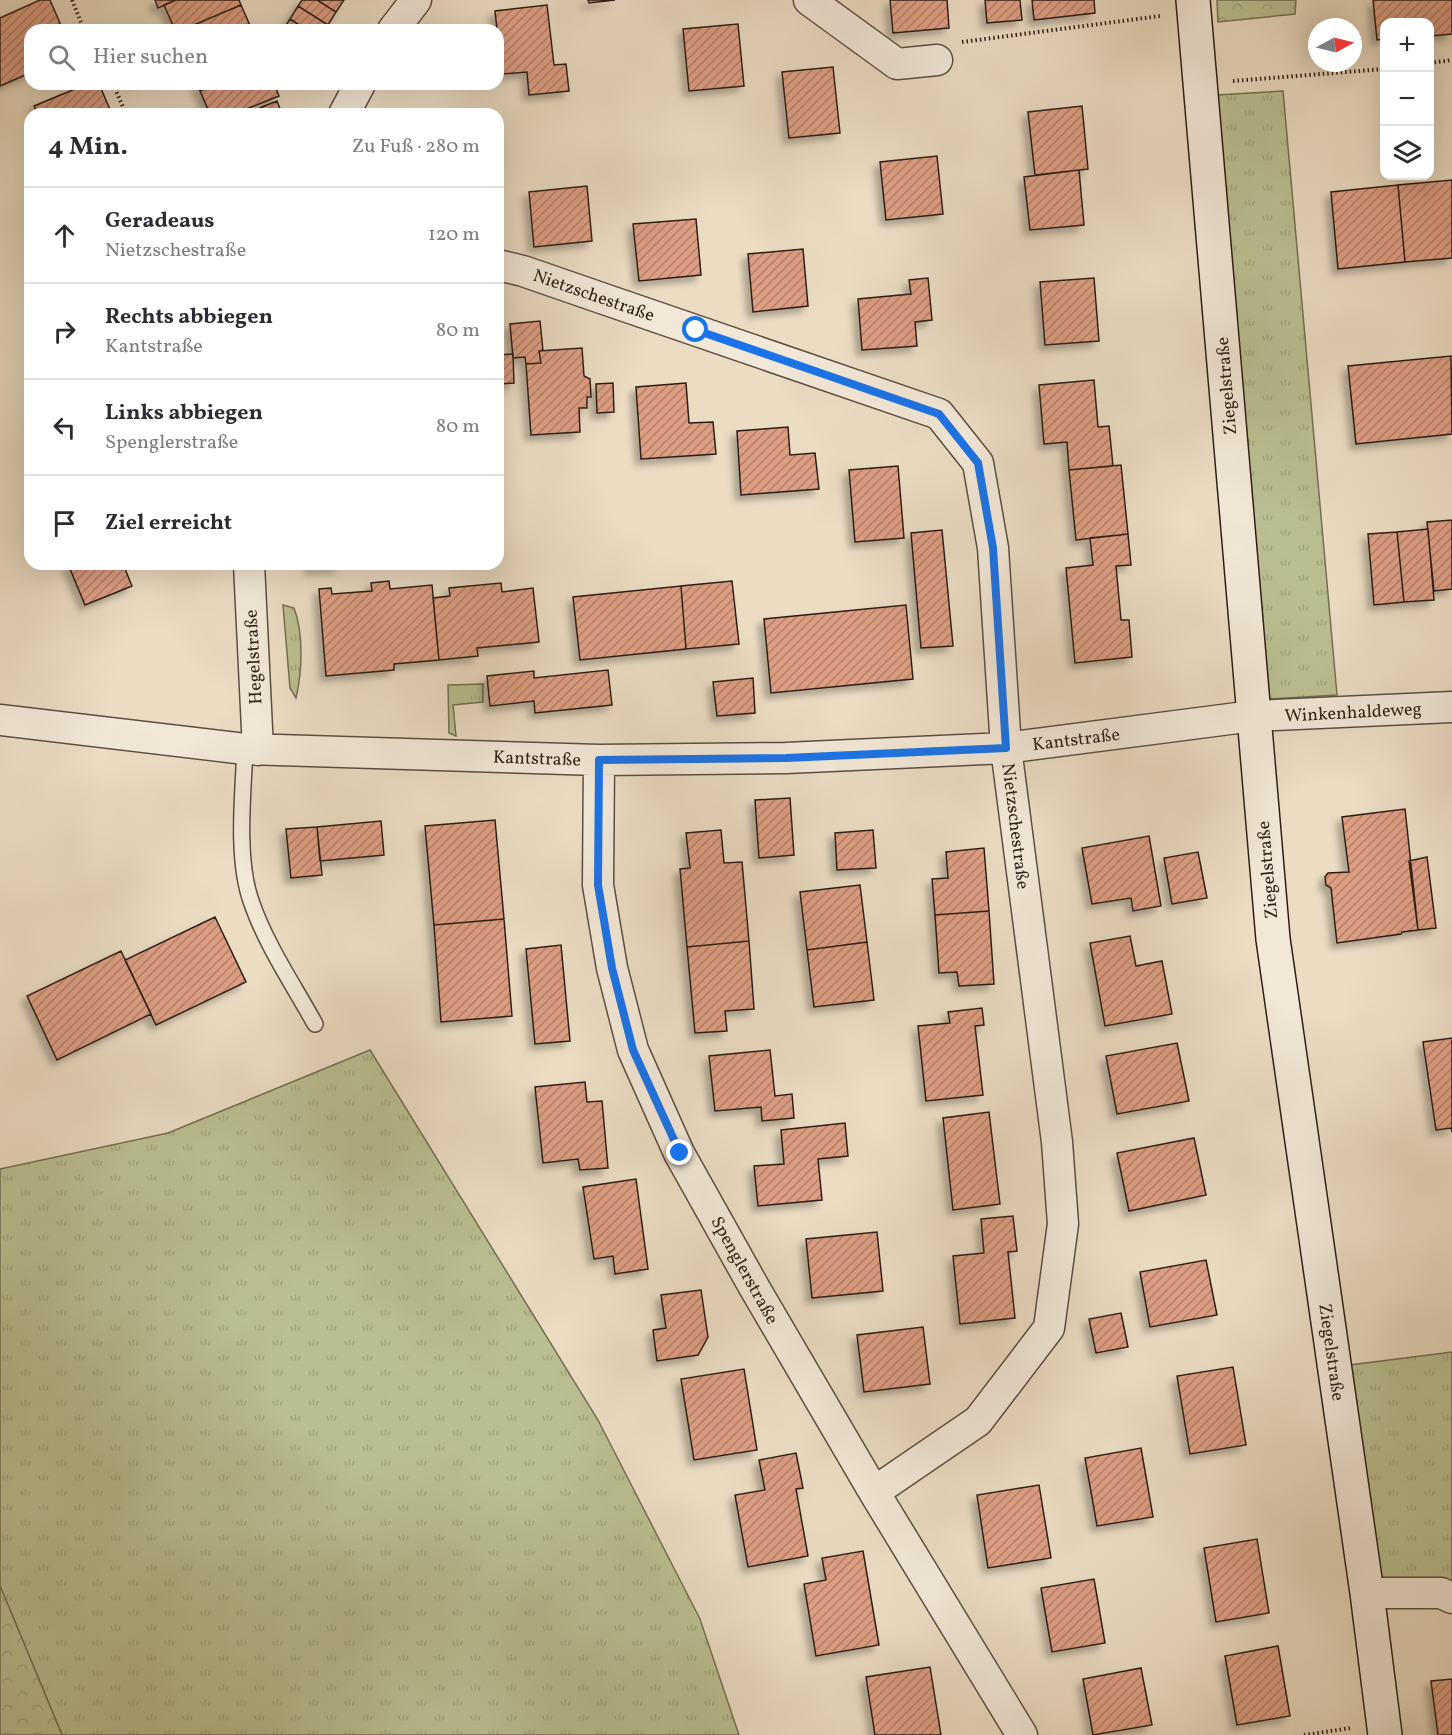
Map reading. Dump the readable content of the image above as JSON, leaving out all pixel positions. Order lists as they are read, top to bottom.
{
  "streets": {
    "main road": ["Ziegelstraße"],
    "street": [
      "Nietzschestraße",
      "Hegelstraße",
      "Winkenhaldeweg",
      "Kantstraße",
      "Spenglerstraße"
    ]
  },
  "crossings": [
    ["Nietzschestraße", "Kantstraße"],
    ["Nietzschestraße", "Spenglerstraße"],
    ["Ziegelstraße", "Winkenhaldeweg"],
    ["Ziegelstraße", "Kantstraße"],
    ["Hegelstraße", "Kantstraße"],
    ["Winkenhaldeweg", "Kantstraße"],
    ["Kantstraße", "Spenglerstraße"]
  ],
  "north": "right",
  "page": {
    "map_buttons": ["+", "−"],
    "search": "Hier suchen",
    "heading": ["4 Min.", "Zu Fuß · 280 m"],
    "list": [
      ["Geradeaus", "Nietzschestraße", "120 m"],
      ["Rechts abbiegen", "Kantstraße", "80 m"],
      ["Links abbiegen", "Spenglerstraße", "80 m"],
      "Ziel erreicht"
    ]
  }
}
